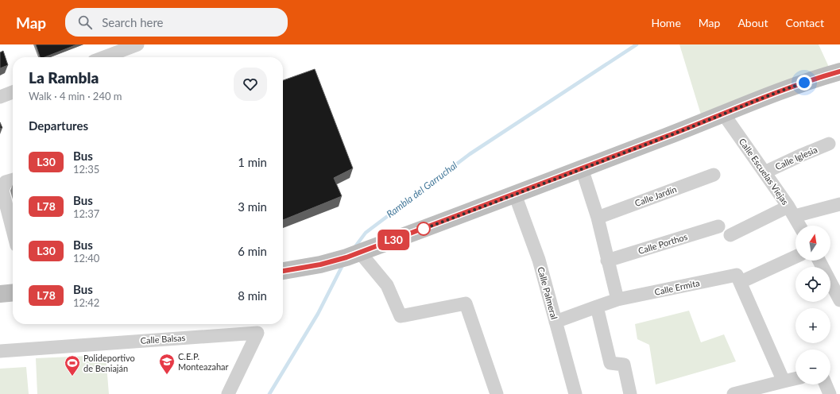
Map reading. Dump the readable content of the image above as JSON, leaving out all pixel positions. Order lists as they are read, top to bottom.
{
  "streets": {
    "street": [
      "Calle Iglesia",
      "Calle Escuelas Viejas",
      "Calle Jardín",
      "Calle Porthos",
      "Calle Ermita",
      "Calle Palmeral",
      "Calle Balsas"
    ]
  },
  "crossings": [
    ["Calle Iglesia", "Calle Escuelas Viejas"],
    ["Calle Ermita", "Calle Palmeral"]
  ],
  "water": ["Rambla del Garruchal"],
  "places": {
    "school or university": ["C.E.P. Monteazahar"],
    "sports": ["Polideportivo de Beniaján"]
  },
  "lines": ["bus line L30"],
  "north": "top",
  "page": {
    "header": "Map",
    "search": "Search here",
    "nav": [
      "Home",
      "Map",
      "About",
      "Contact"
    ],
    "on_map": "L30",
    "heading": [
      ["La Rambla", "Walk · 4 min · 240 m"],
      "Departures"
    ],
    "list": [
      {
        "mark": "L30",
        "name": "Bus",
        "note": "12:35",
        "value": "1 min"
      },
      {
        "mark": "L78",
        "name": "Bus",
        "note": "12:37",
        "value": "3 min"
      },
      {
        "mark": "L30",
        "name": "Bus",
        "note": "12:40",
        "value": "6 min"
      },
      {
        "mark": "L78",
        "name": "Bus",
        "note": "12:42",
        "value": "8 min"
      }
    ],
    "map_buttons": ["+", "−"]
  }
}
